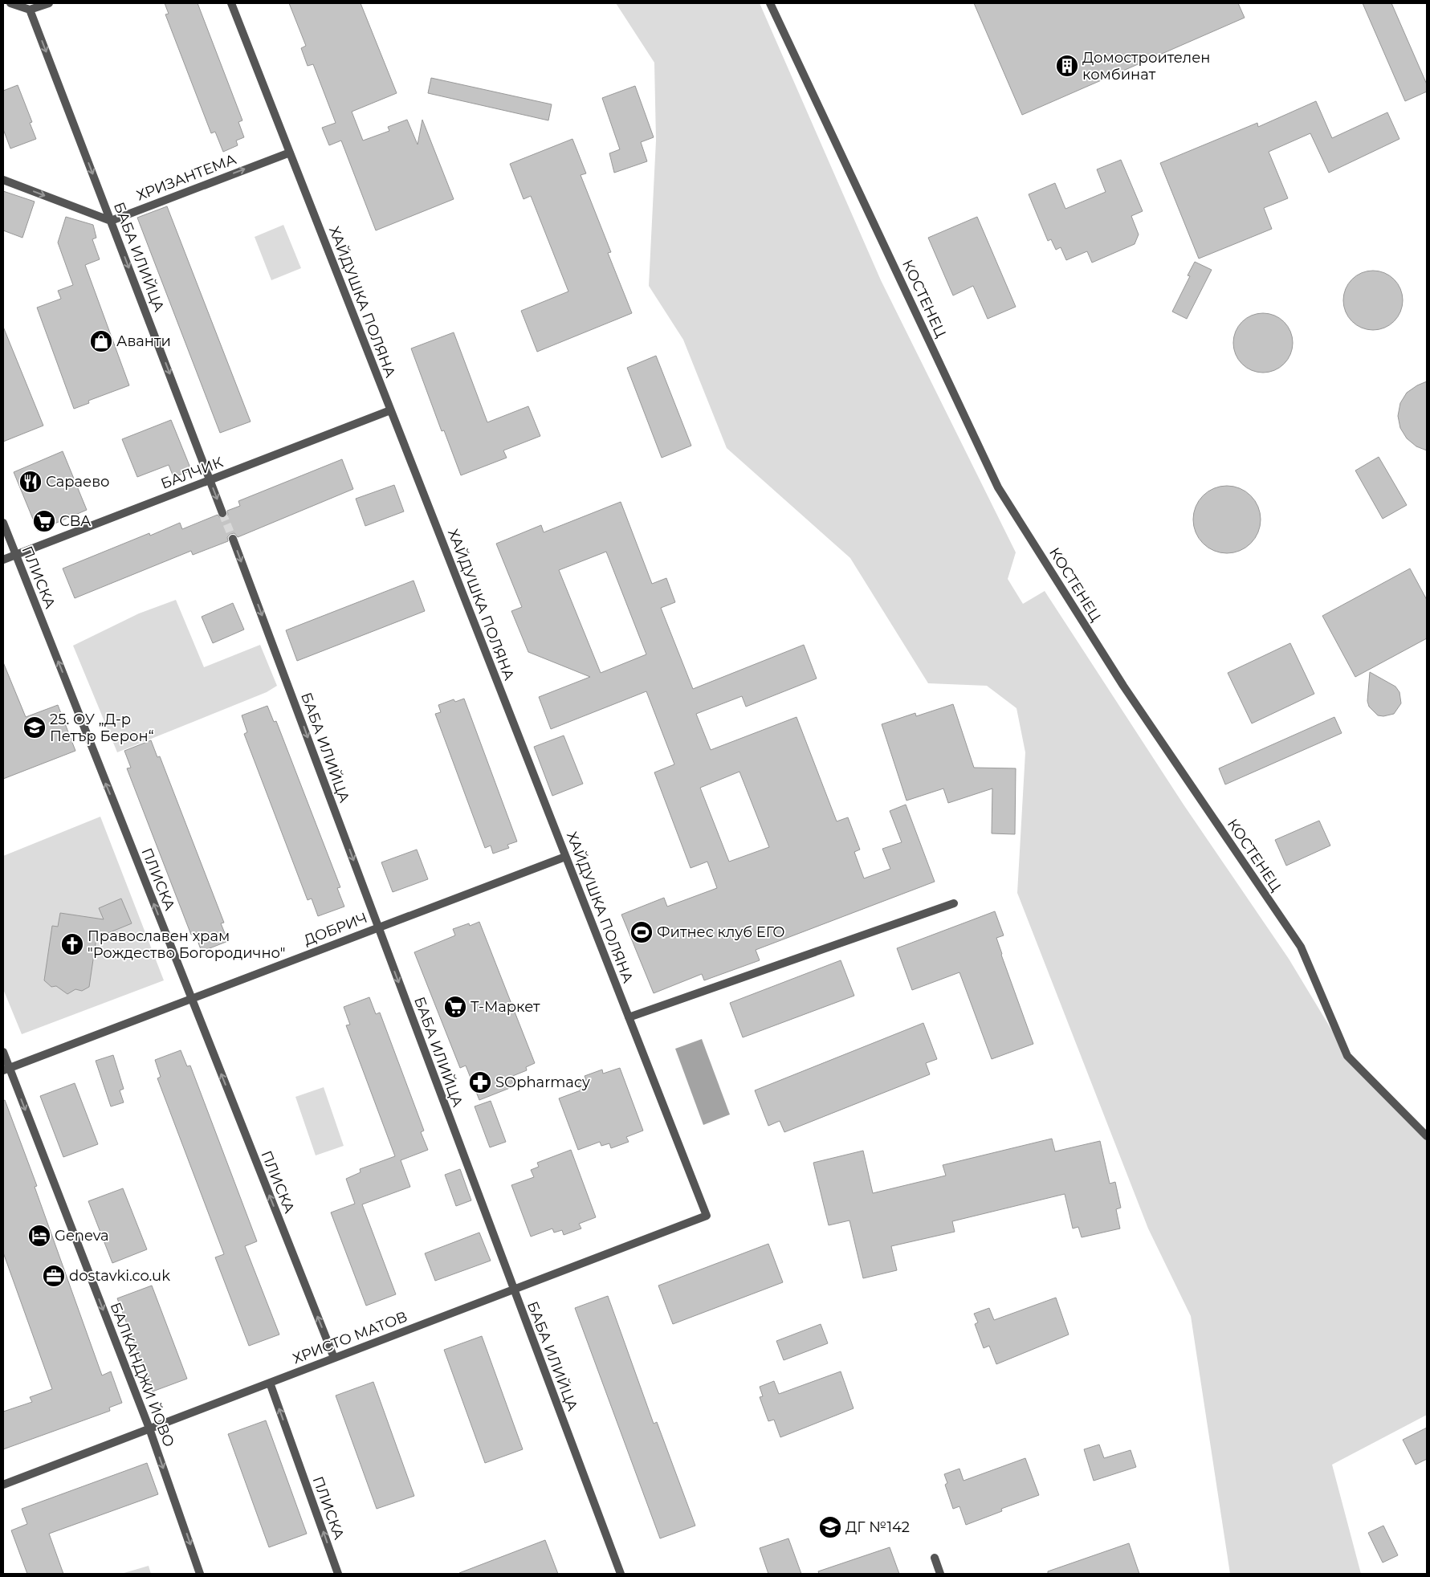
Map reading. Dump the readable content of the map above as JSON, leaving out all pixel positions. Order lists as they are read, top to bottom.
{
  "streets": {
    "street": [
      "ХРИЗАНТЕМА",
      "БАБА ИЛИЙЦА",
      "КОСТЕНЕЦ",
      "ХАЙДУШКА ПОЛЯНА",
      "БАЛЧИК",
      "ПЛИСКА",
      "ДОБРИЧ",
      "ХРИСТО МАТОВ",
      "БАЛКАНДЖИ ЙОВО"
    ]
  },
  "crossings": [
    ["ХРИЗАНТЕМА", "БАБА ИЛИЙЦА"],
    ["ХРИЗАНТЕМА", "ХАЙДУШКА ПОЛЯНА"],
    ["БАБА ИЛИЙЦА", "БАЛЧИК"],
    ["БАБА ИЛИЙЦА", "ДОБРИЧ"],
    ["БАБА ИЛИЙЦА", "ХРИСТО МАТОВ"],
    ["ХАЙДУШКА ПОЛЯНА", "БАЛЧИК"],
    ["ХАЙДУШКА ПОЛЯНА", "ДОБРИЧ"],
    ["ХАЙДУШКА ПОЛЯНА", "ХРИСТО МАТОВ"],
    ["БАЛЧИК", "ПЛИСКА"],
    ["ПЛИСКА", "ДОБРИЧ"],
    ["ПЛИСКА", "ХРИСТО МАТОВ"],
    ["ДОБРИЧ", "БАЛКАНДЖИ ЙОВО"],
    ["ХРИСТО МАТОВ", "БАЛКАНДЖИ ЙОВО"]
  ],
  "one_way": [
    "ХРИЗАНТЕМА",
    "БАБА ИЛИЙЦА",
    "ПЛИСКА",
    "БАЛКАНДЖИ ЙОВО"
  ],
  "places": {
    "building": ["Домостроителен комбинат"],
    "shop": ["Аванти"],
    "restaurant": ["Сараево"],
    "supermarket": ["CBA", "Т-Маркет"],
    "school or university": ["25. ОУ „Д-р Петър Берон“", "ДГ №142"],
    "sports": ["Фитнес клуб ЕГО"],
    "church": ["Православен храм \"Рождество Богородично\""],
    "pharmacy": ["SOpharmacy"],
    "hotel": ["Geneva"],
    "office": ["dostavki.co.uk"]
  }
}
